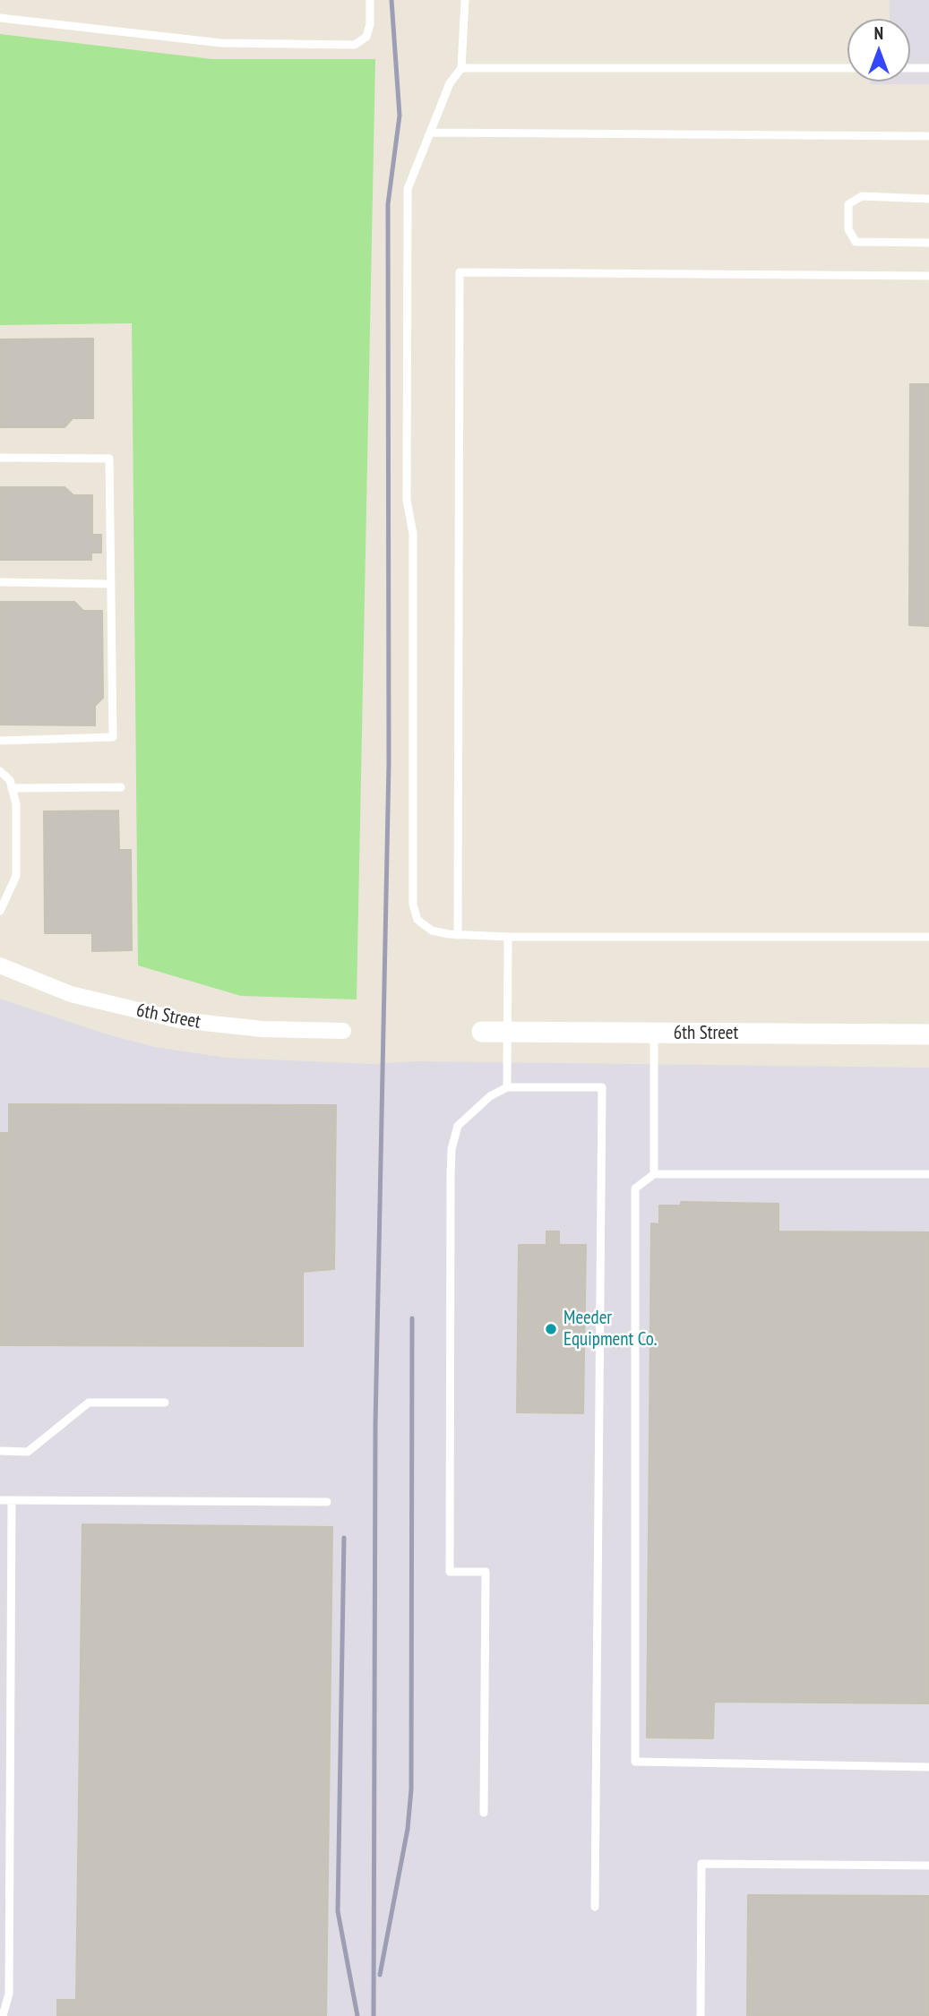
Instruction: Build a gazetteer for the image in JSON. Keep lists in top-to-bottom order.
{
  "streets": {
    "street": ["6th Street"]
  },
  "places": ["Meeder Equipment Co."],
  "north": "top"
}
